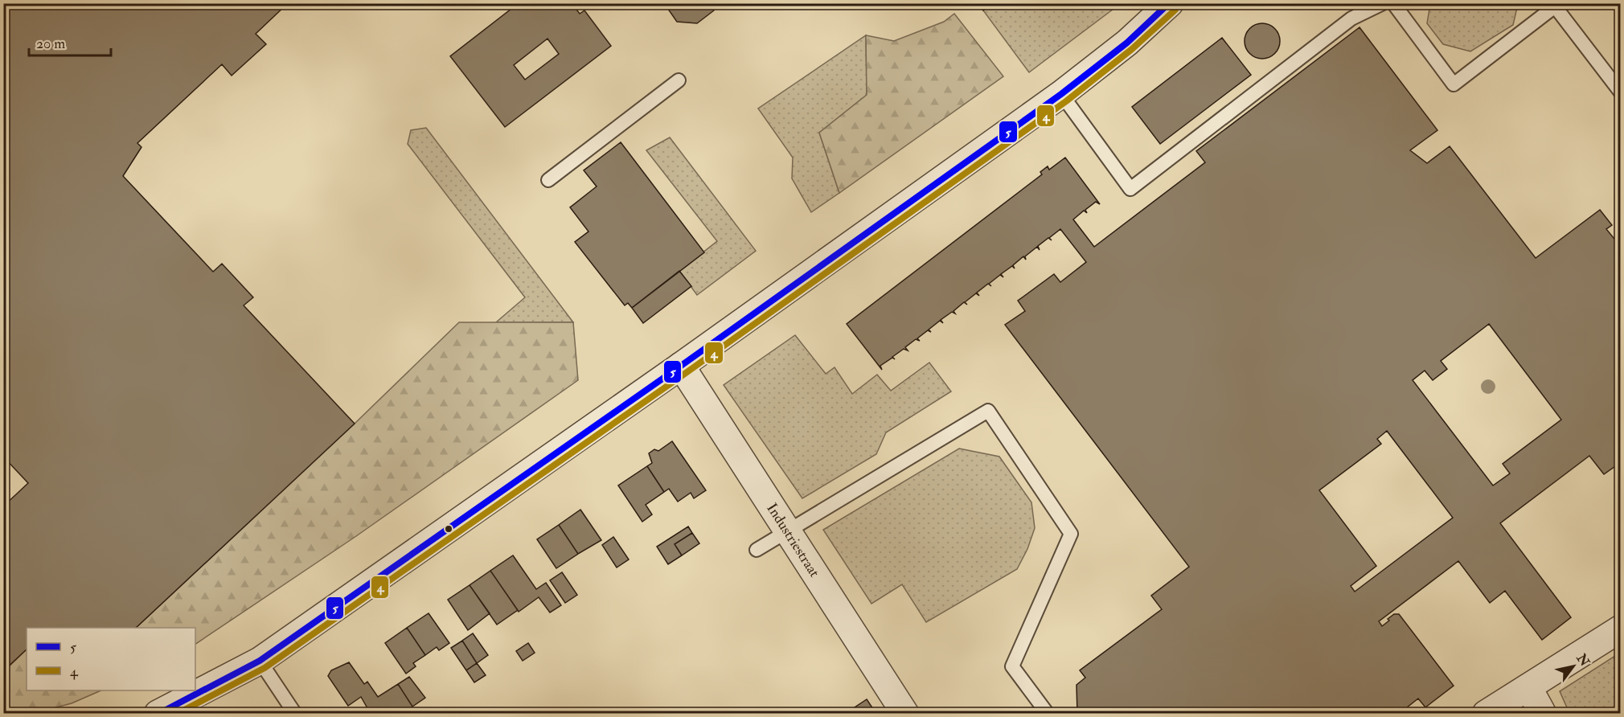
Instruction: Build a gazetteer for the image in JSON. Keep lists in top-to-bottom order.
{
  "streets": {
    "street": ["Industriestraat"]
  },
  "lines": ["transit line 5", "transit line 4"],
  "legend": ["5", "4"],
  "scale_bar": "20 m",
  "north": "top right"
}
